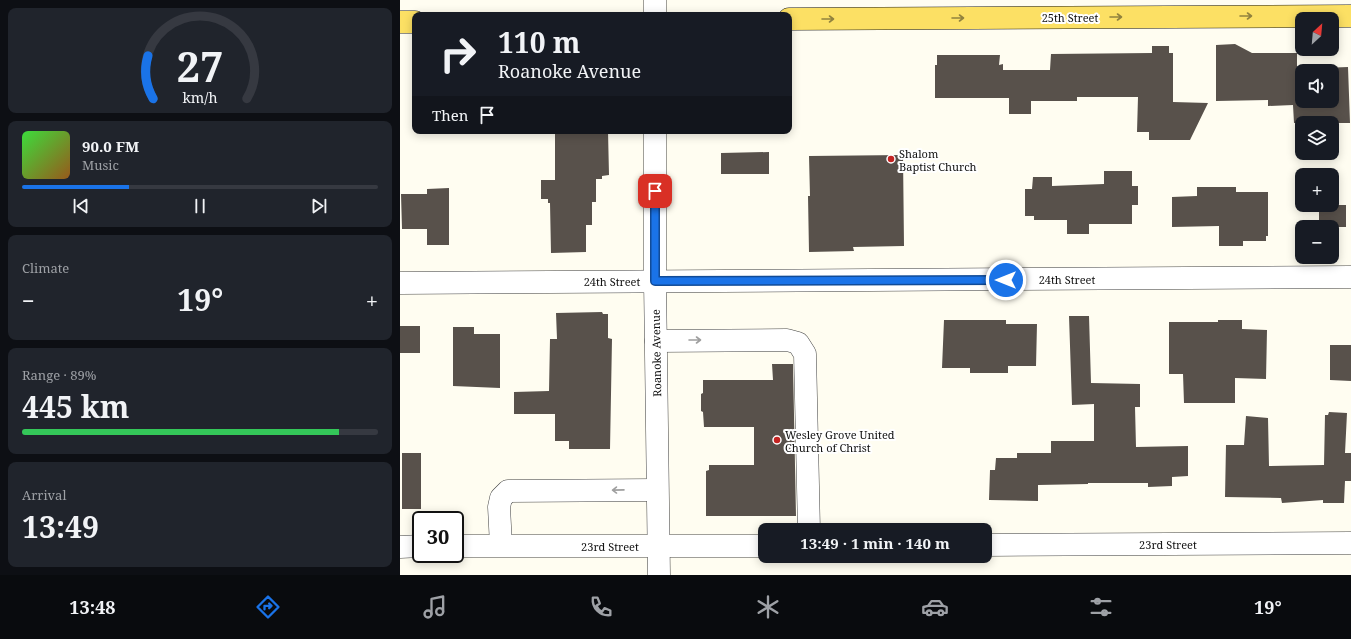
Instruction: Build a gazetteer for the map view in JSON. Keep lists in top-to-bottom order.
{
  "streets": {
    "main road": ["25th Street"],
    "street": ["24th Street", "Roanoke Avenue", "23rd Street"]
  },
  "crossings": [
    ["24th Street", "Roanoke Avenue"],
    ["Roanoke Avenue", "23rd Street"]
  ],
  "one_way": ["25th Street"],
  "places": ["Shalom Baptist Church", "Wesley Grove United Church of Christ"],
  "north": "top right",
  "page": {
    "map_buttons": ["+", "−"],
    "turn": ["110 m", "Roanoke Avenue"],
    "then": "Then",
    "song": ["90.0 FM", "Music"],
    "tile": [
      "Climate",
      ["Range · 89%", "445 km"],
      ["Arrival", "13:49"]
    ],
    "heat": ["−", "19°", "+"],
    "limit": "30",
    "trip": "13:49 · 1 min · 140 m",
    "tabs": ["13:48", "19°"],
    "gauge": ["27", "km/h"]
  }
}
